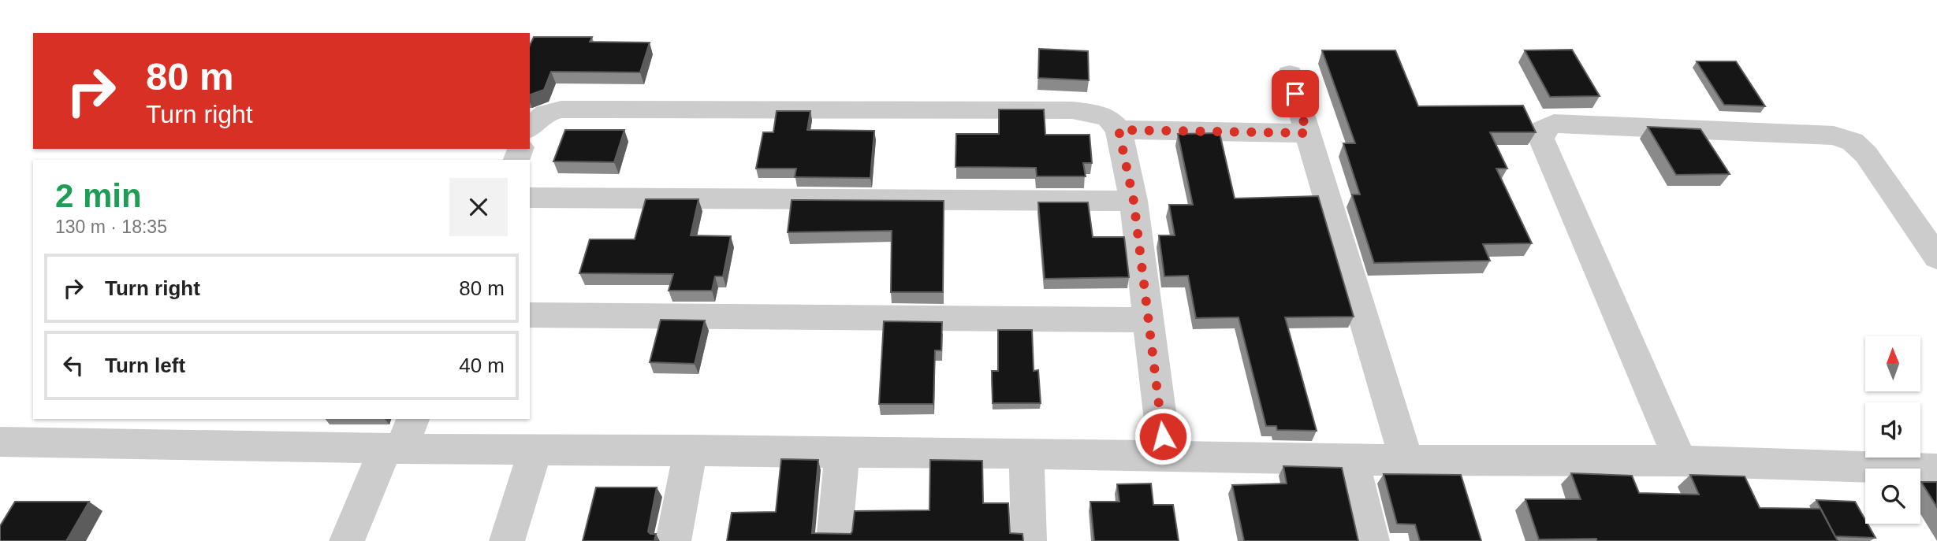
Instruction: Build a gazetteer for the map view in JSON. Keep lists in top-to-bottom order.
{
  "north": "top",
  "page": {
    "turn": ["80 m", "Turn right"],
    "heading": ["2 min", "130 m · 18:35"],
    "list": [
      {
        "name": "Turn right",
        "value": "80 m"
      },
      {
        "name": "Turn left",
        "value": "40 m"
      }
    ]
  }
}
